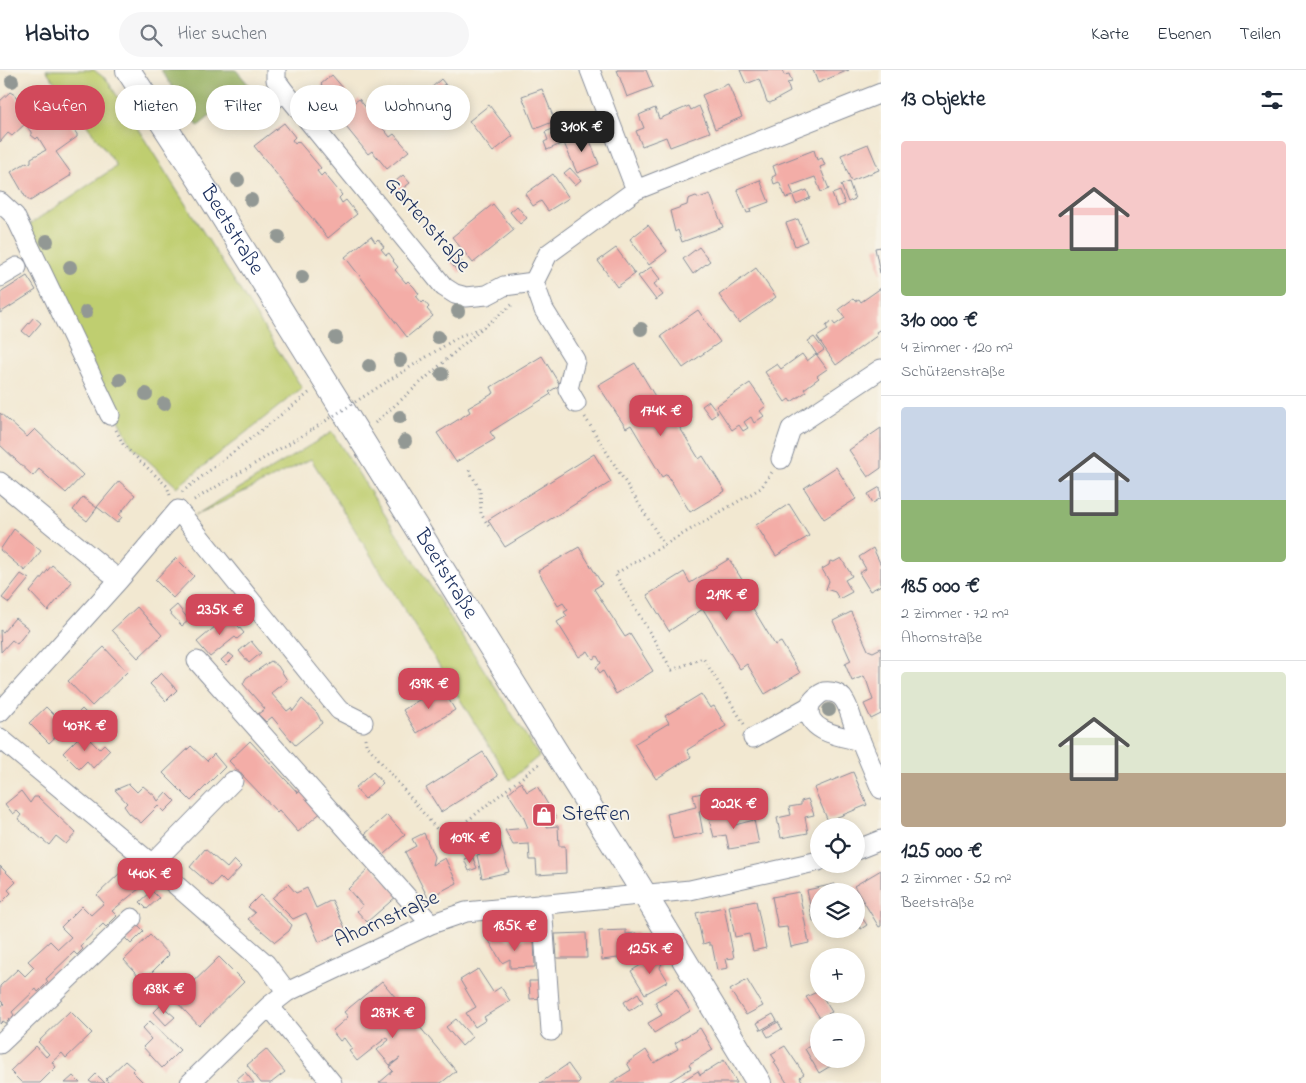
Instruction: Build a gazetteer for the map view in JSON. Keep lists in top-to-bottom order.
{
  "streets": {
    "main road": ["Beetstraße"],
    "street": ["Gartenstraße", "Ahornstraße"]
  },
  "crossings": [
    ["Beetstraße", "Ahornstraße"]
  ],
  "places": {
    "shop": ["Steffen"]
  },
  "page": {
    "header": "Habito",
    "search": "Hier suchen",
    "nav": ["Karte", "Ebenen", "Teilen"],
    "heading": "13 Objekte",
    "chip": [
      "Kaufen",
      "Mieten",
      "Filter",
      "Neu",
      "Wohnung"
    ],
    "price": [
      "310K €",
      "174K €",
      "219K €",
      "235K €",
      "139K €",
      "407K €",
      "202K €",
      "109K €",
      "440K €",
      "185K €",
      "125K €",
      "138K €",
      "287K €"
    ],
    "list": [
      {
        "name": "310 000 €",
        "note": "4 Zimmer · 120 m² · Schützenstraße"
      },
      {
        "name": "185 000 €",
        "note": "2 Zimmer · 72 m² · Ahornstraße"
      },
      {
        "name": "125 000 €",
        "note": "2 Zimmer · 52 m² · Beetstraße"
      }
    ],
    "map_buttons": ["+", "−"]
  }
}
